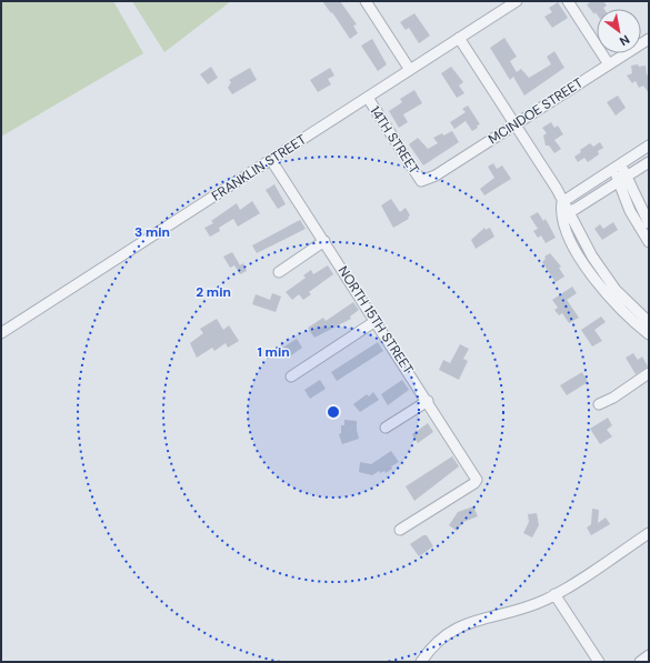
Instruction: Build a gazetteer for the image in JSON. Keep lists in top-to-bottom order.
{
  "streets": {
    "street": [
      "MCINDOE STREET",
      "14TH STREET",
      "FRANKLIN STREET",
      "NORTH 15TH STREET"
    ]
  },
  "crossings": [
    ["MCINDOE STREET", "14TH STREET"],
    ["14TH STREET", "FRANKLIN STREET"],
    ["FRANKLIN STREET", "NORTH 15TH STREET"]
  ],
  "north": "bottom right",
  "rings": ["3 min", "2 min", "1 min"]
}
